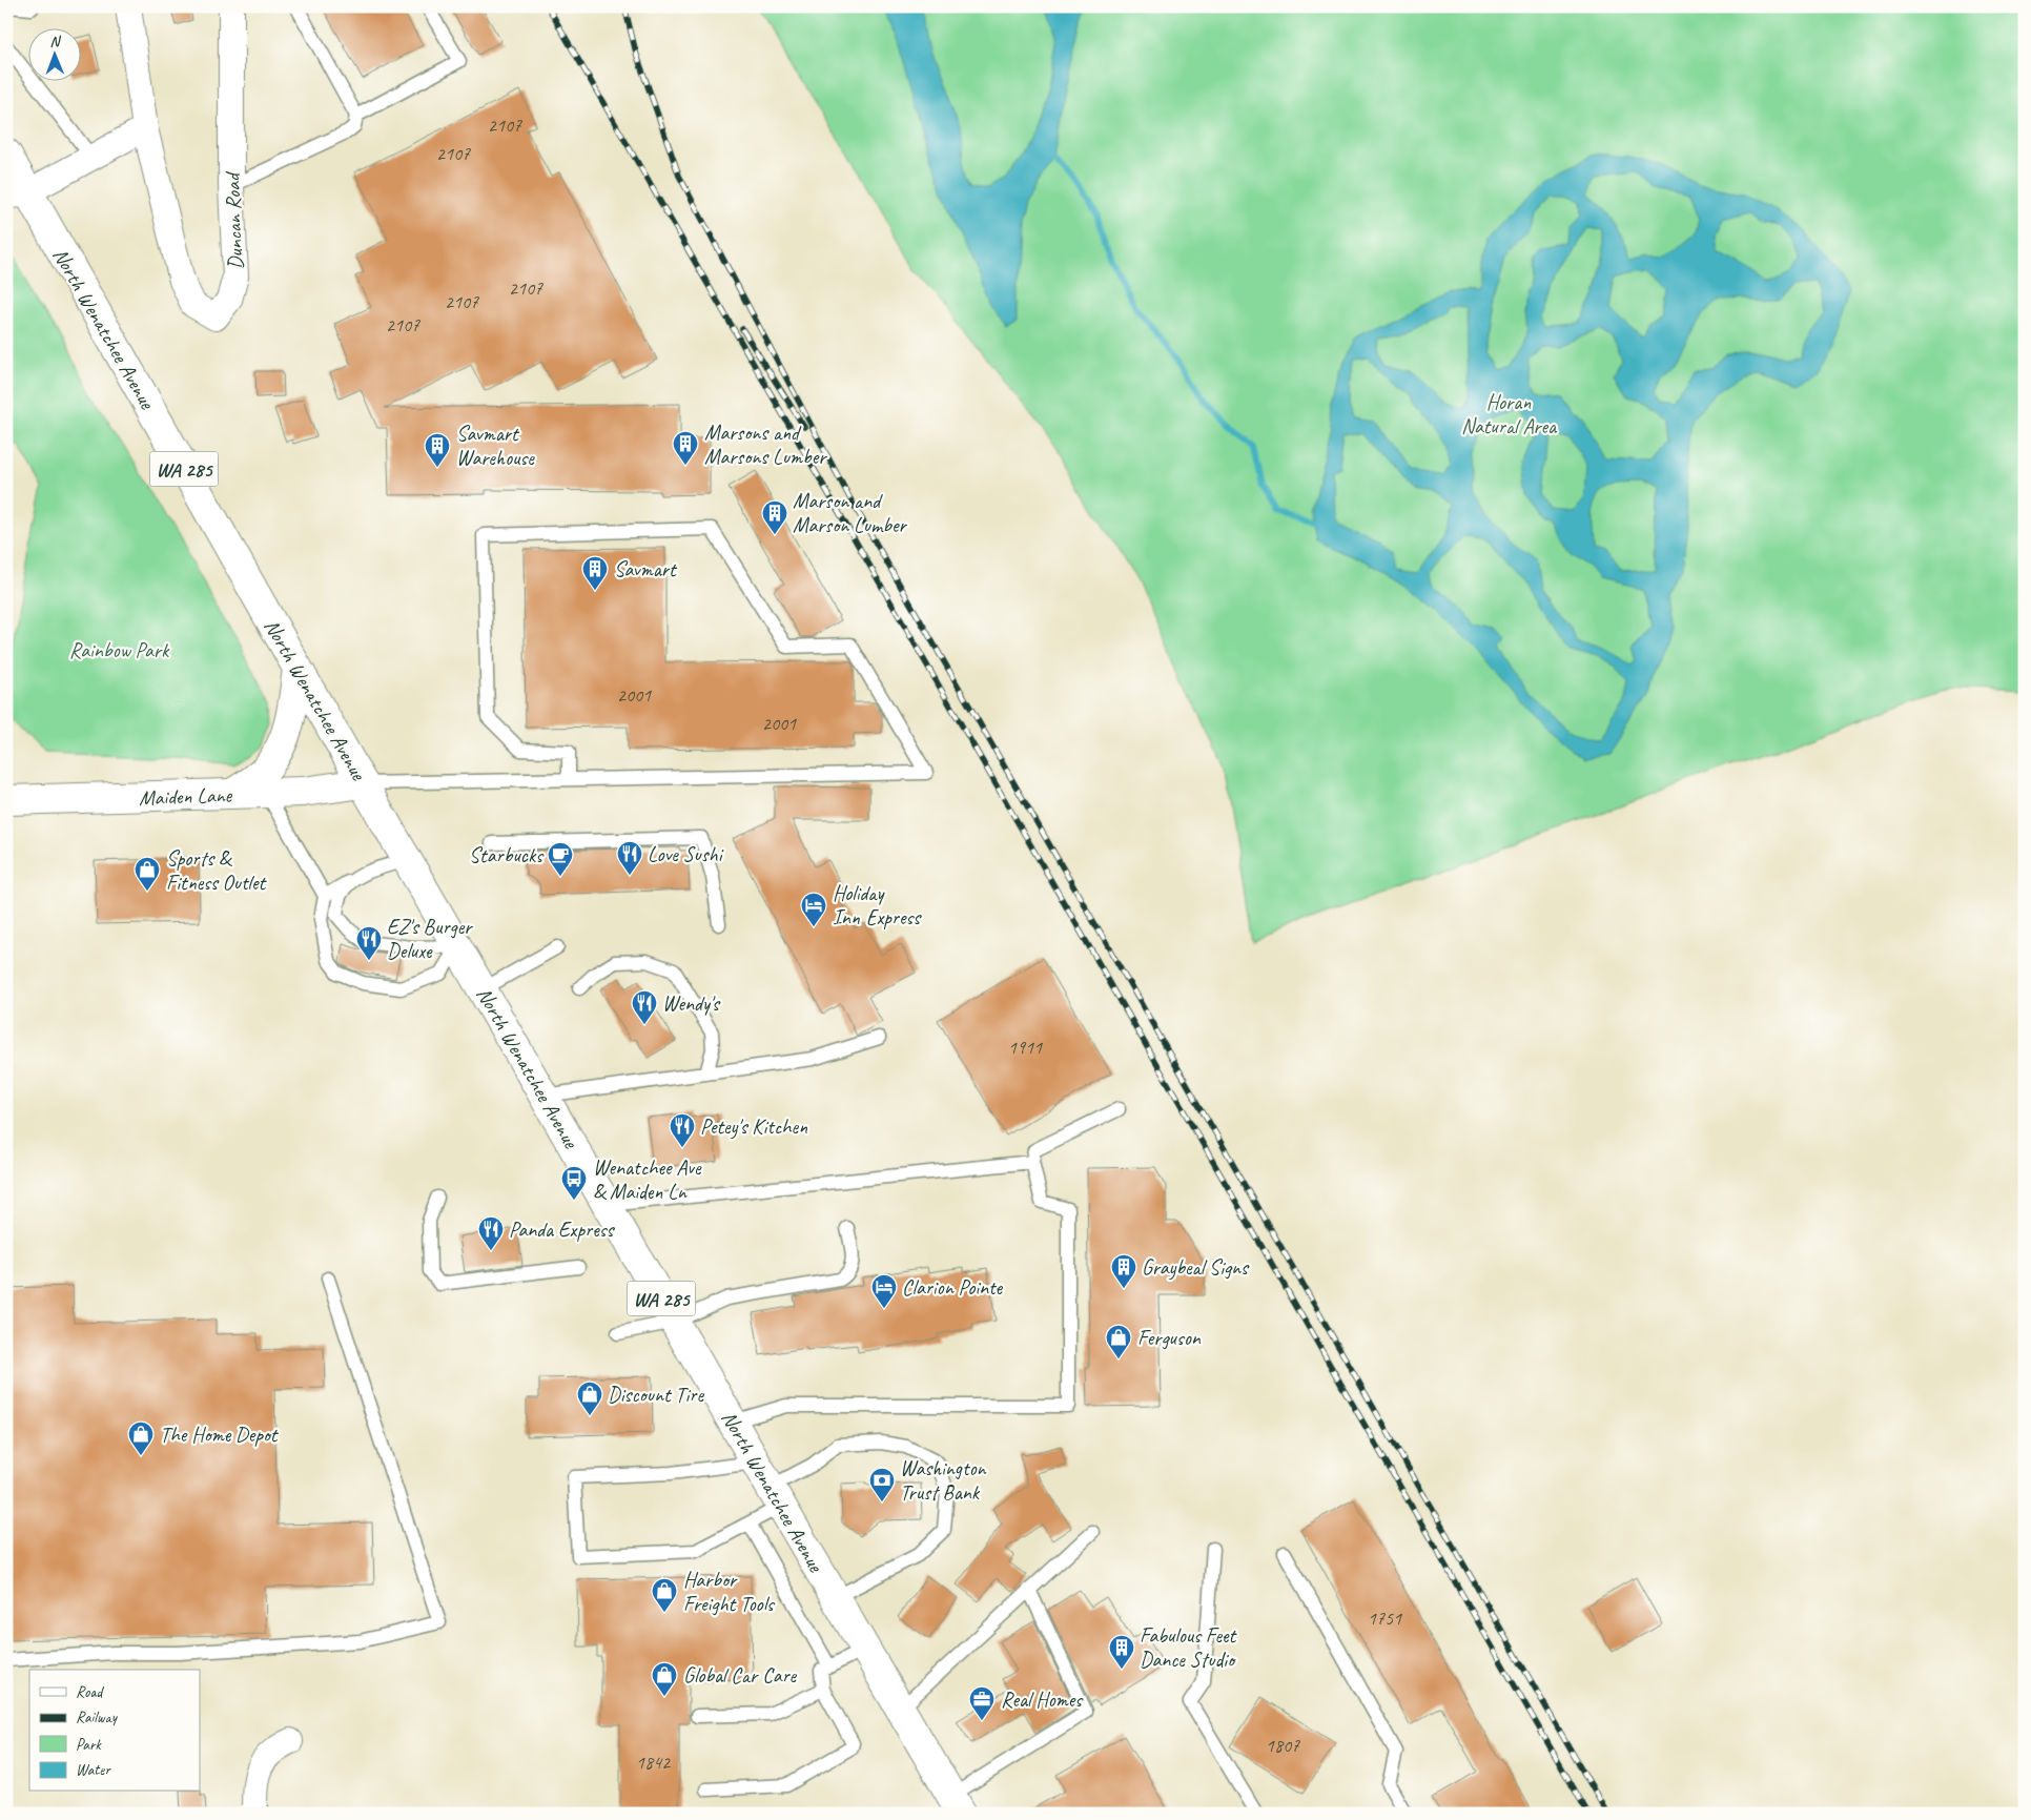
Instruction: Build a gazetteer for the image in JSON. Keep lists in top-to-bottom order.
{
  "streets": {
    "main road": ["North Wenatchee Avenue", "WA 285", "Maiden Lane"],
    "street": ["Duncan Road"]
  },
  "crossings": [
    ["North Wenatchee Avenue", "Maiden Lane"]
  ],
  "parks": ["Horan Natural Area", "Rainbow Park"],
  "places": {
    "building": [
      "Marsons and Marsons Lumber",
      "Savmart Warehouse",
      "Marson and Marson Lumber",
      "Savmart",
      "Graybeal Signs",
      "Fabulous Feet Dance Studio"
    ],
    "restaurant": [
      "Love Sushi",
      "EZ's Burger Deluxe",
      "Wendy's",
      "Petey's Kitchen",
      "Panda Express"
    ],
    "cafe": ["Starbucks"],
    "shop": [
      "Sports & Fitness Outlet",
      "Ferguson",
      "Discount Tire",
      "The Home Depot",
      "Harbor Freight Tools",
      "Global Car Care"
    ],
    "hotel": ["Holiday Inn Express", "Clarion Pointe"],
    "bus stop": ["Wenatchee Ave & Maiden Ln"],
    "bank": ["Washington Trust Bank"],
    "office": ["Real Homes"]
  },
  "house_numbers": [
    "2107",
    "2107",
    "2107",
    "2107",
    "2107",
    "2001",
    "2001",
    "1911",
    "1751",
    "1807",
    "1842"
  ],
  "legend": [
    "Road",
    "Railway",
    "Park",
    "Water"
  ],
  "north": "top"
}
